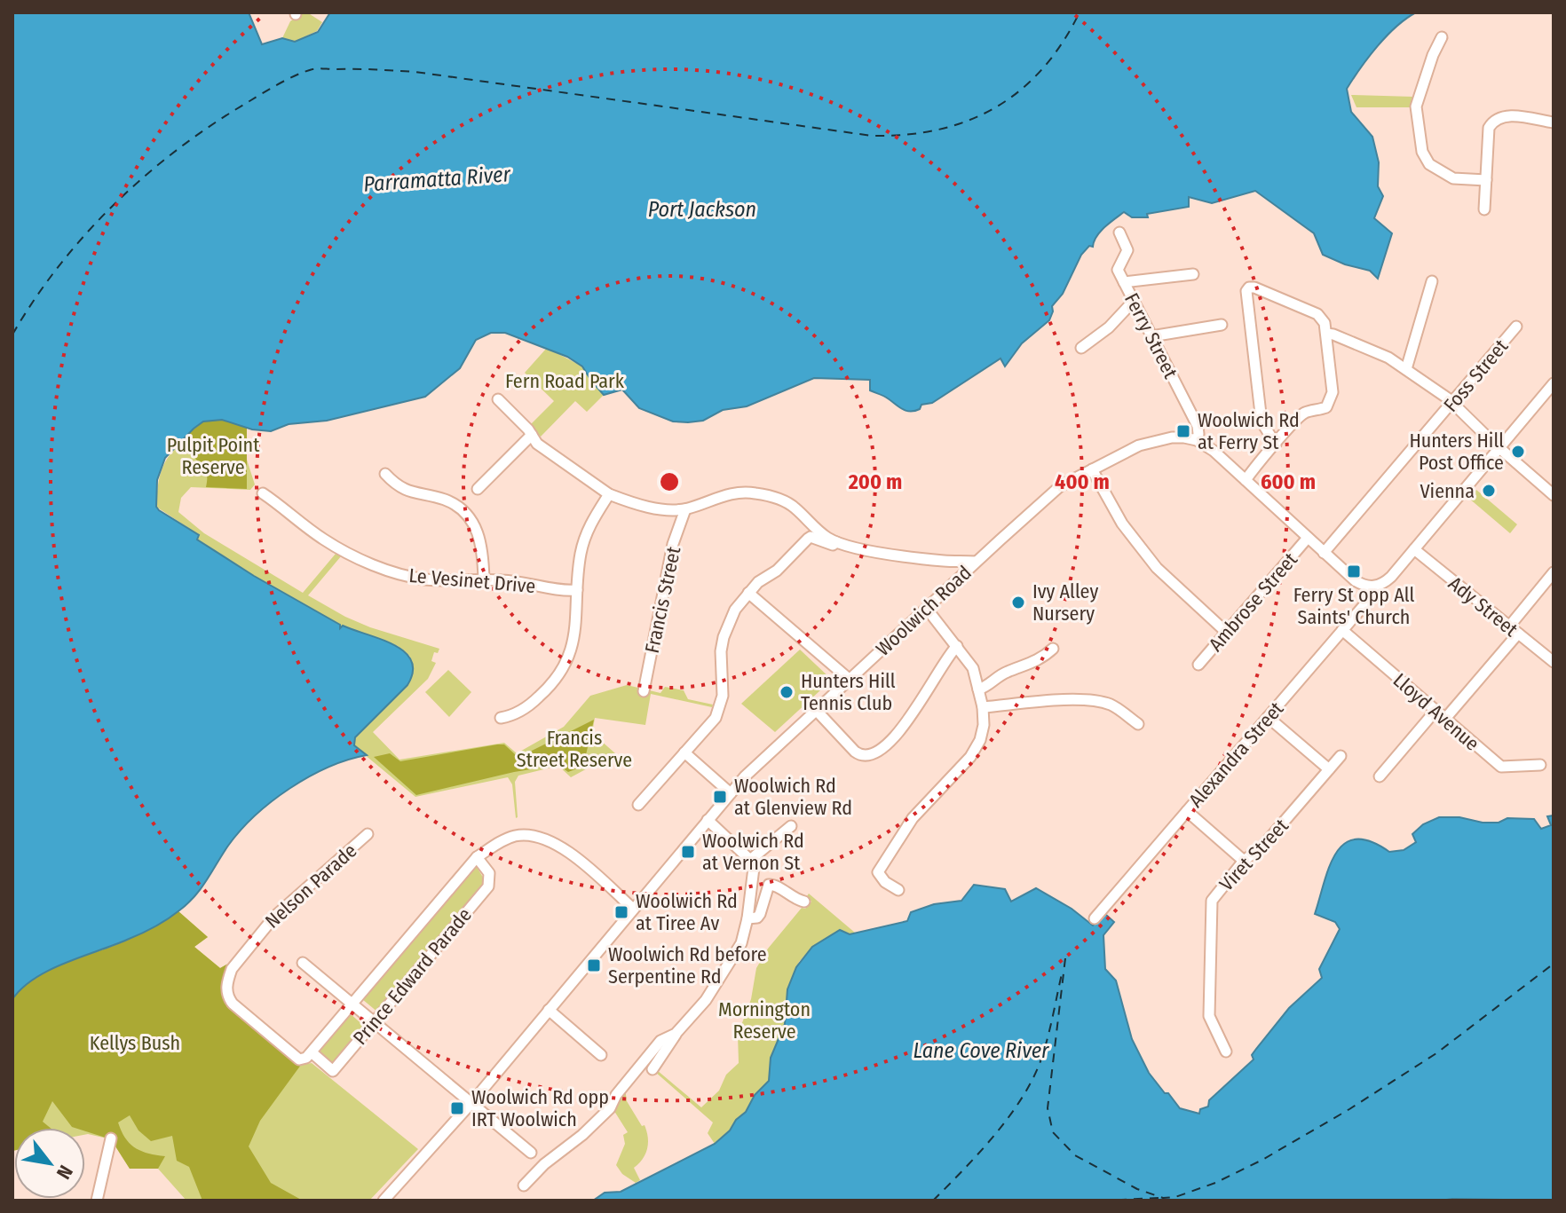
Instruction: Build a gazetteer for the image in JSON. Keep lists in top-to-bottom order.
{
  "streets": {
    "street": [
      "Ferry Street",
      "Foss Street",
      "Le Vesinet Drive",
      "Francis Street",
      "Ambrose Street",
      "Ady Street",
      "Woolwich Road",
      "Lloyd Avenue",
      "Alexandra Street",
      "Viret Street",
      "Nelson Parade",
      "Prince Edward Parade"
    ]
  },
  "crossings": [
    ["Ferry Street", "Woolwich Road"],
    ["Ady Street", "Alexandra Street"],
    ["Woolwich Road", "Prince Edward Parade"],
    ["Lloyd Avenue", "Alexandra Street"],
    ["Nelson Parade", "Prince Edward Parade"]
  ],
  "water": ["Parramatta River", "Port Jackson", "Lane Cove River"],
  "parks": [
    "Fern Road Park",
    "Pulpit Point Reserve",
    "Francis Street Reserve",
    "Mornington Reserve",
    "Kellys Bush"
  ],
  "places": {
    "transit": [
      "Woolwich Rd at Ferry St",
      "Ferry St opp All Saints' Church",
      "Woolwich Rd at Glenview Rd",
      "Woolwich Rd at Vernon St",
      "Woolwich Rd at Tiree Av",
      "Woolwich Rd before Serpentine Rd",
      "Woolwich Rd opp IRT Woolwich"
    ],
    "other": [
      "Hunters Hill Post Office",
      "Vienna",
      "Ivy Alley Nursery",
      "Hunters Hill Tennis Club"
    ]
  },
  "north": "bottom right",
  "rings": ["200 m", "400 m", "600 m"]
}
